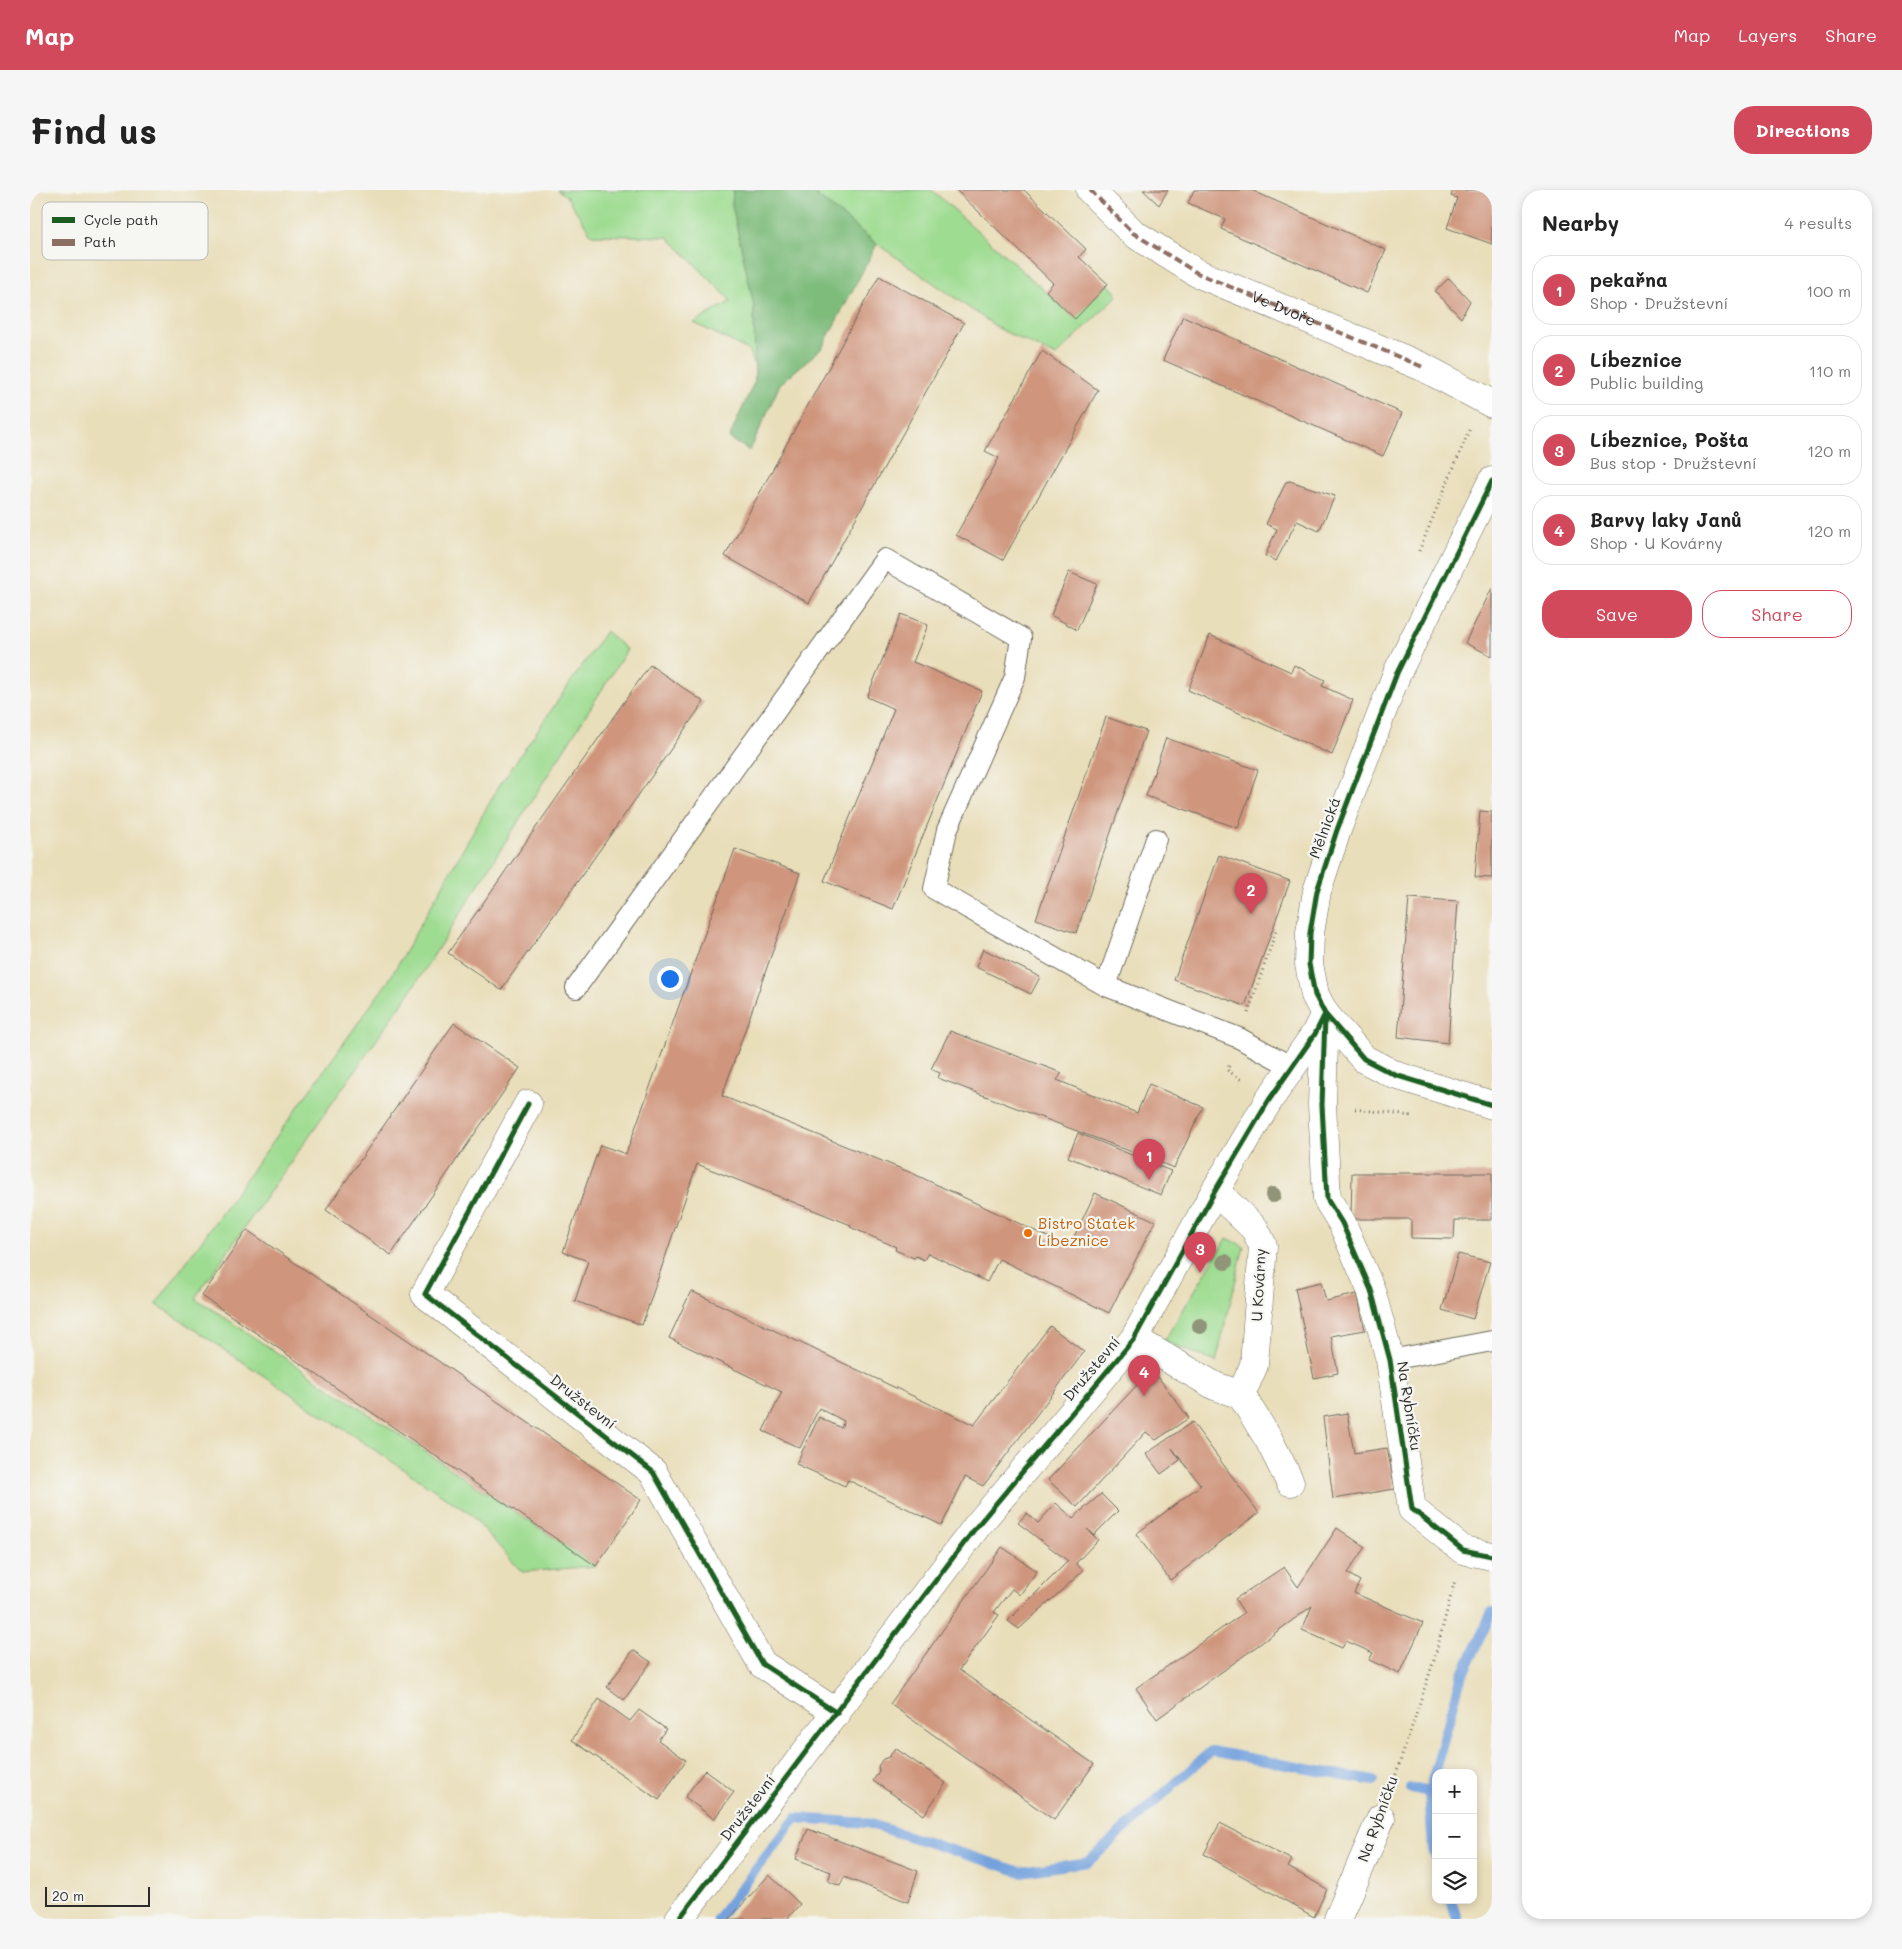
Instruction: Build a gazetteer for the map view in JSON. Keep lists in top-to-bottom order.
{
  "streets": {
    "street": [
      "Ve Dvoře",
      "Mělnická",
      "U Kovárny",
      "Družstevní",
      "Na Rybníčku"
    ]
  },
  "crossings": [
    ["Mělnická", "Družstevní"],
    ["Mělnická", "Na Rybníčku"],
    ["U Kovárny", "Družstevní"],
    ["Družstevní", "Na Rybníčku"]
  ],
  "places": ["Bistro Statek Líbeznice"],
  "legend": ["Cycle path", "Path"],
  "scale_bar": "20 m",
  "page": {
    "header": "Map",
    "nav": ["Map", "Layers", "Share"],
    "buttons": [
      "Directions",
      ["Save", "Share"]
    ],
    "title": "Find us",
    "heading": ["Nearby", "4 results"],
    "list": [
      {
        "mark": "1",
        "name": "pekařna",
        "note": "Shop · Družstevní",
        "value": "100 m"
      },
      {
        "mark": "2",
        "name": "Líbeznice",
        "note": "Public building",
        "value": "110 m"
      },
      {
        "mark": "3",
        "name": "Líbeznice, Pošta",
        "note": "Bus stop · Družstevní",
        "value": "120 m"
      },
      {
        "mark": "4",
        "name": "Barvy laky Janů",
        "note": "Shop · U Kovárny",
        "value": "120 m"
      }
    ],
    "pins": [
      "2",
      "1",
      "3",
      "4"
    ],
    "map_buttons": ["+", "−"],
    "scale": "20 m"
  }
}
